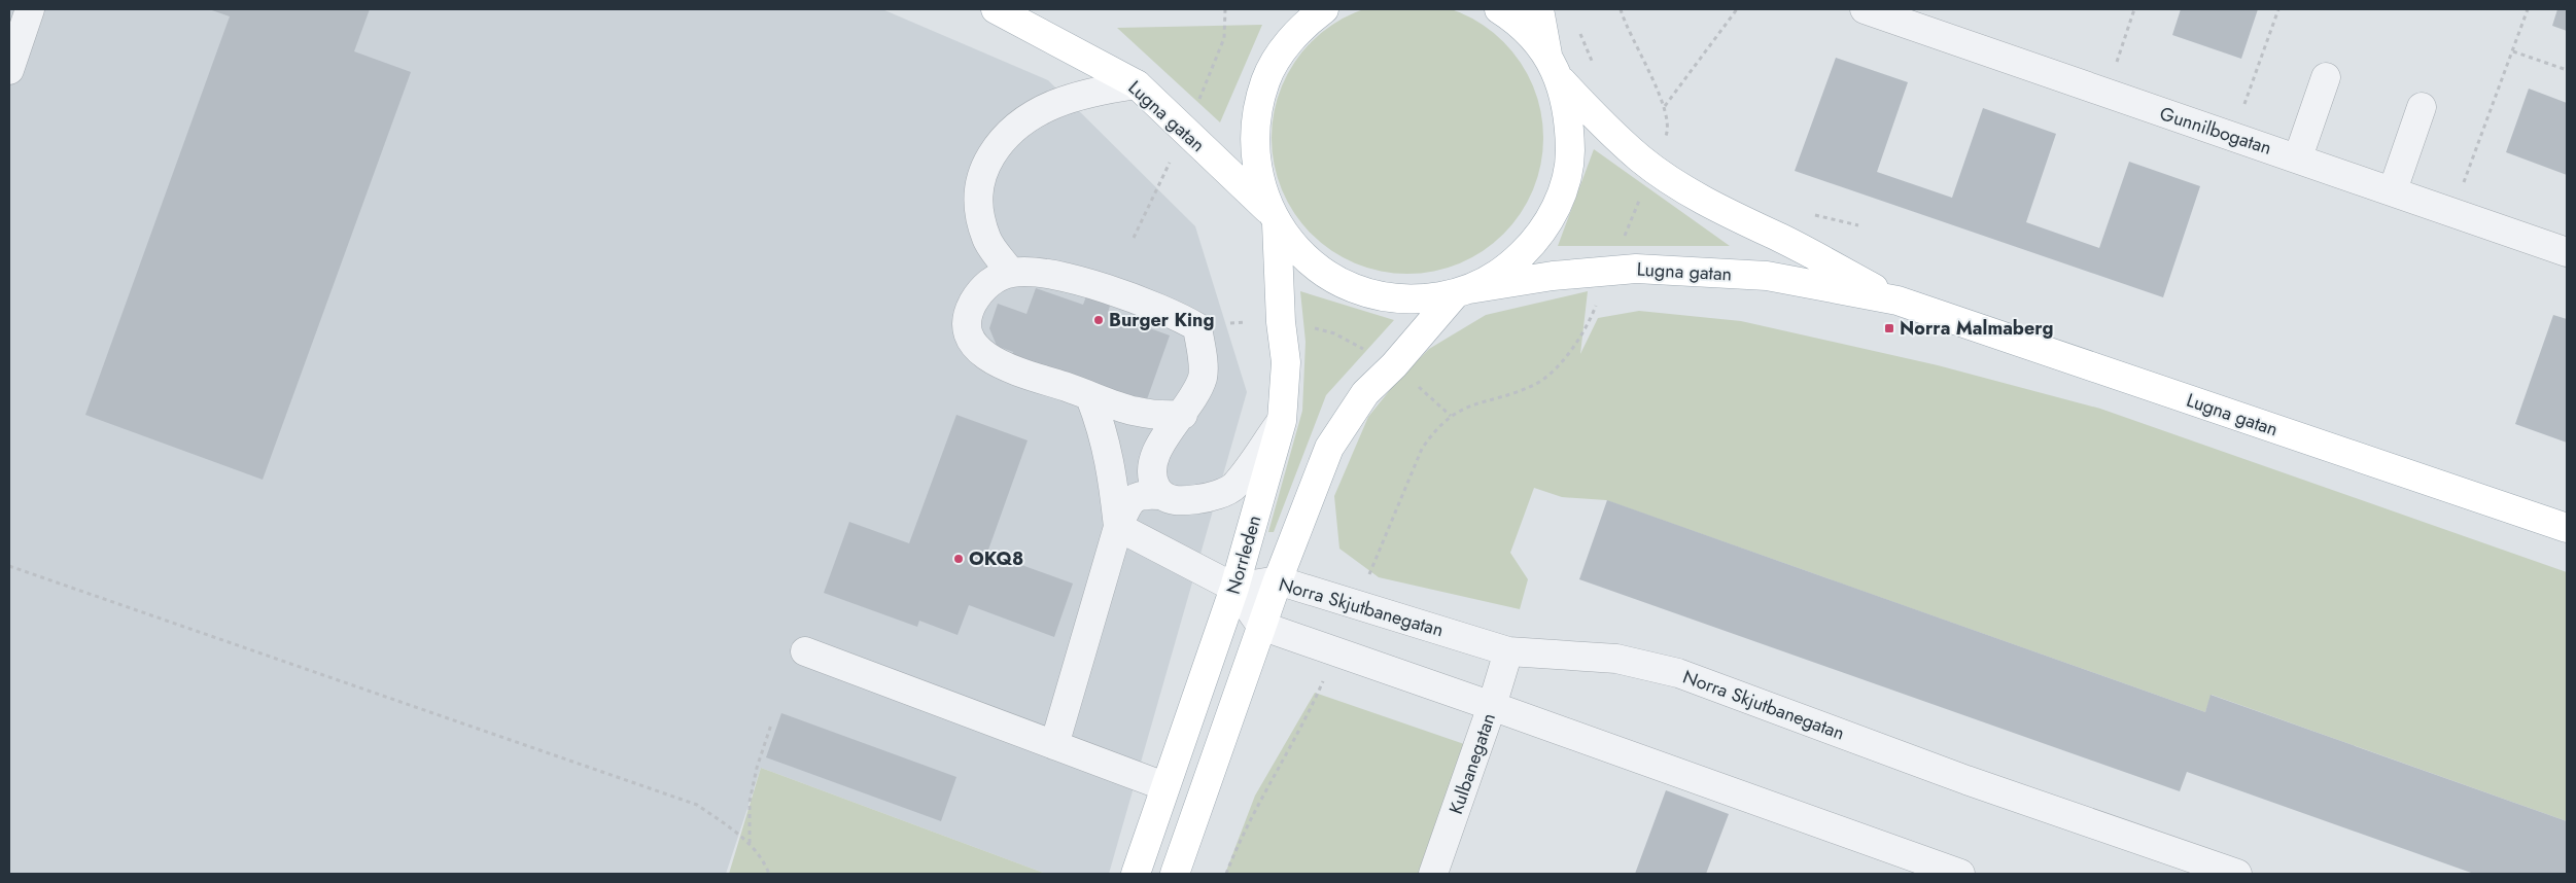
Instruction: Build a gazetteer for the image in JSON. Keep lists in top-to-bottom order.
{
  "streets": {
    "main road": ["Lugna gatan", "Norrleden"],
    "street": ["Gunnilbogatan", "Norra Skjutbanegatan", "Kulbanegatan"]
  },
  "crossings": [
    ["Lugna gatan", "Norrleden"],
    ["Norrleden", "Norra Skjutbanegatan"],
    ["Norra Skjutbanegatan", "Kulbanegatan"]
  ],
  "places": {
    "other": ["Burger King", "OKQ8"],
    "transit": ["Norra Malmaberg"]
  }
}
